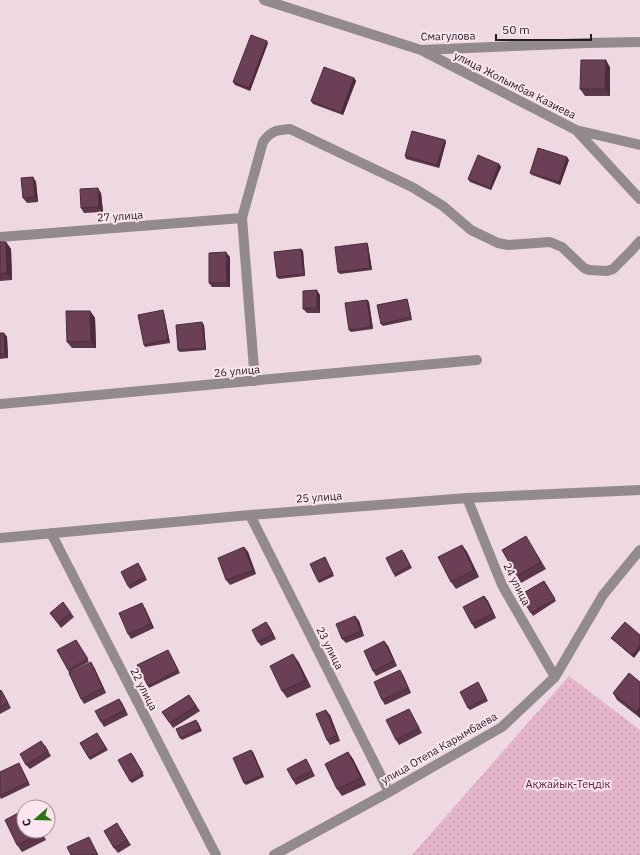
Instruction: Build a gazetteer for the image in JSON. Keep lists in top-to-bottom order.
{
  "streets": {
    "street": [
      "Смагулова",
      "улица Жолымбая Казиева",
      "27 улица",
      "26 улица",
      "25 улица",
      "24 улица",
      "23 улица",
      "22 улица",
      "улица Отепа Карымбаева"
    ]
  },
  "crossings": [
    ["Смагулова", "улица Жолымбая Казиева"],
    ["25 улица", "24 улица"],
    ["25 улица", "23 улица"],
    ["25 улица", "22 улица"],
    ["24 улица", "улица Отепа Карымбаева"],
    ["23 улица", "улица Отепа Карымбаева"]
  ],
  "parks": ["Ақжайық-Теңдік"],
  "scale_bar": "50 m",
  "north": "left"
}
